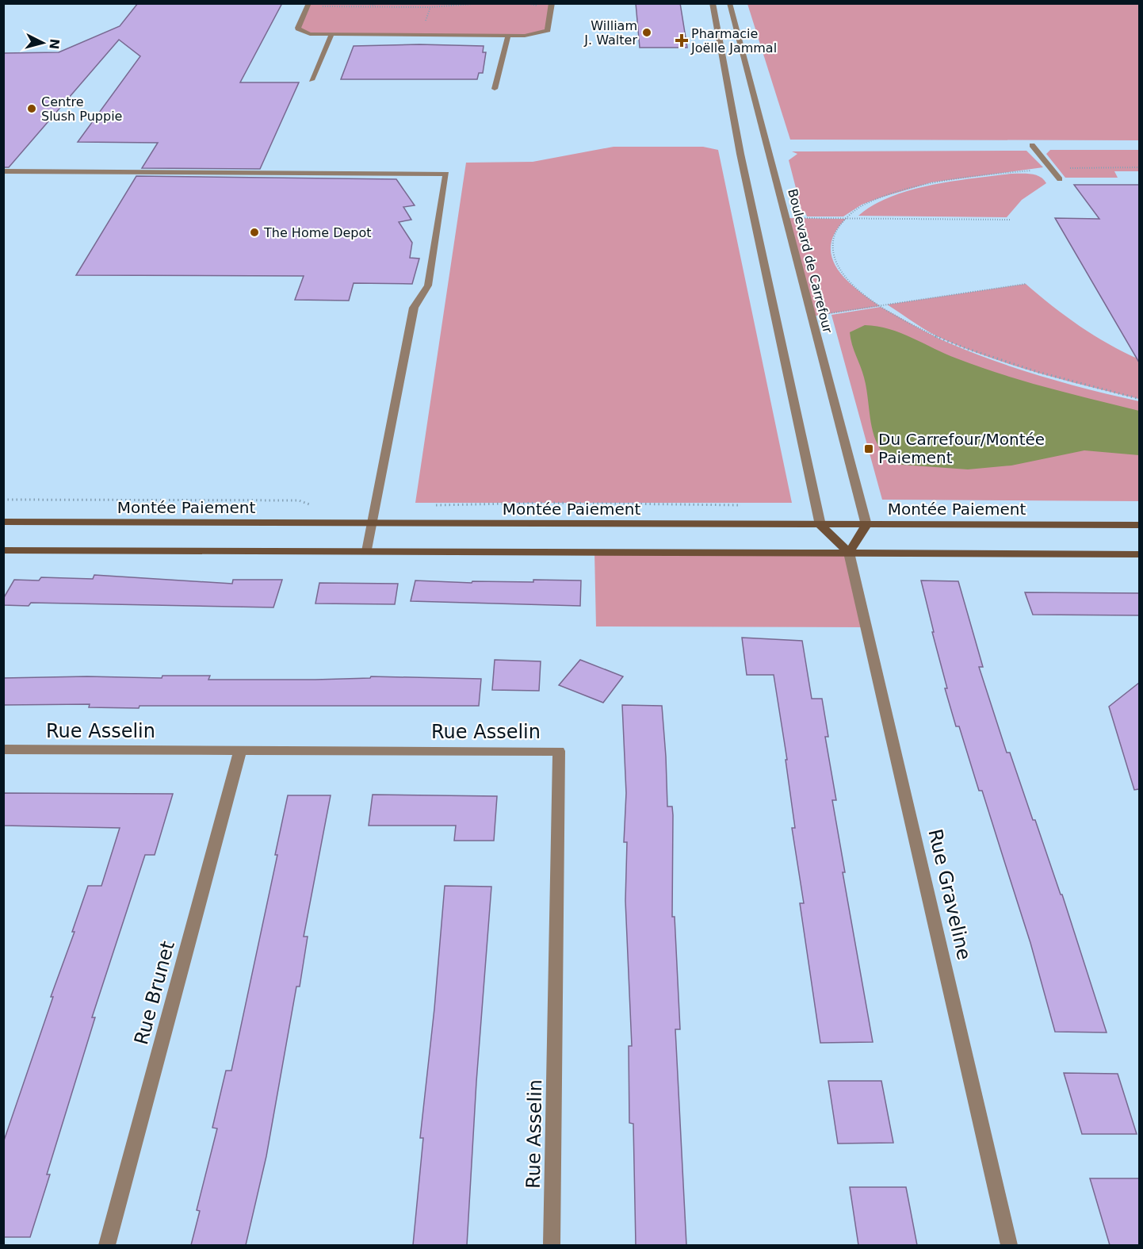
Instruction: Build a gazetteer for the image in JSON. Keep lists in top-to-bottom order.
{
  "streets": {
    "main road": ["Montée Paiement"],
    "street": [
      "Boulevard de Carrefour",
      "Rue Asselin",
      "Rue Graveline",
      "Rue Brunet"
    ]
  },
  "crossings": [
    ["Boulevard de Carrefour", "Montée Paiement"],
    ["Rue Asselin", "Rue Brunet"]
  ],
  "places": {
    "other": ["William J. Walter", "Centre Slush Puppie", "The Home Depot"],
    "health": ["Pharmacie Joëlle Jammal"],
    "transit": ["Du Carrefour/Montée Paiement"]
  },
  "north": "right"
}
